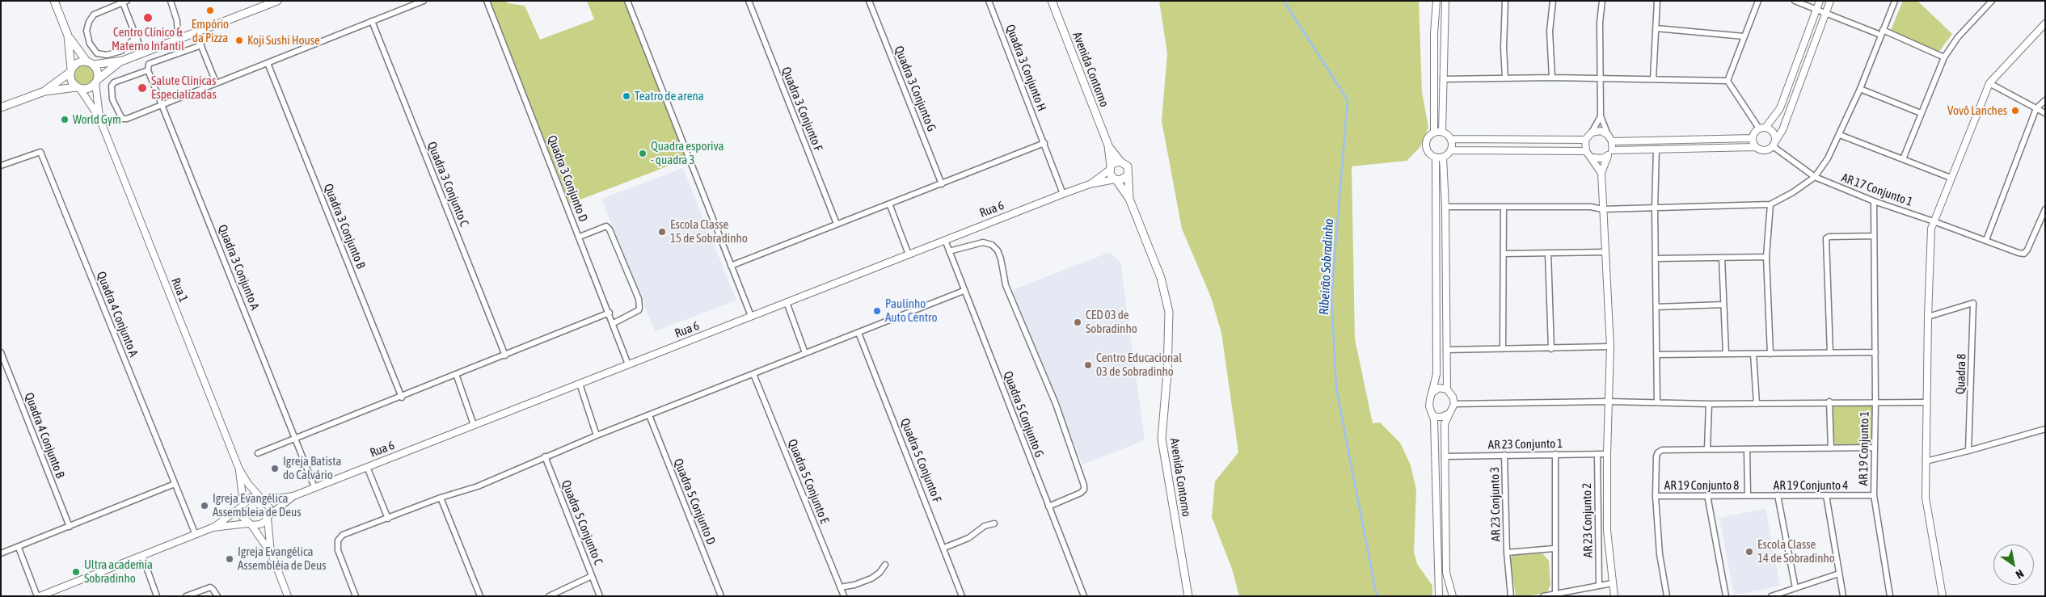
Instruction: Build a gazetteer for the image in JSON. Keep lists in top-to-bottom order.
{
  "streets": {
    "main road": ["Avenida Contorno"],
    "street": [
      "Quadra 3 Conjunto H",
      "Quadra 3 Conjunto G",
      "Quadra 3 Conjunto F",
      "Quadra 3 Conjunto D",
      "Quadra 3 Conjunto C",
      "AR 17 Conjunto 1",
      "Rua 6",
      "Quadra 3 Conjunto B",
      "Quadra 3 Conjunto A",
      "Rua 1",
      "Quadra 4 Conjunto A",
      "Quadra 8",
      "Quadra 5 Conjunto G",
      "Quadra 4 Conjunto B",
      "AR 23 Conjunto 1",
      "AR 19 Conjunto 1",
      "Quadra 5 Conjunto F",
      "Quadra 5 Conjunto E",
      "AR 19 Conjunto 8",
      "AR 19 Conjunto 4",
      "Quadra 5 Conjunto D",
      "AR 23 Conjunto 3",
      "AR 23 Conjunto 2",
      "Quadra 5 Conjunto C"
    ]
  },
  "crossings": [
    ["Quadra 3 Conjunto H", "Rua 6"],
    ["Avenida Contorno", "Rua 6"],
    ["Quadra 3 Conjunto D", "Rua 6"],
    ["AR 17 Conjunto 1", "AR 19 Conjunto 1"],
    ["Rua 6", "Quadra 3 Conjunto A"],
    ["Rua 6", "Quadra 5 Conjunto G"],
    ["AR 23 Conjunto 1", "AR 23 Conjunto 3"],
    ["AR 23 Conjunto 1", "AR 23 Conjunto 2"],
    ["AR 19 Conjunto 1", "AR 19 Conjunto 4"],
    ["AR 19 Conjunto 8", "AR 19 Conjunto 4"]
  ],
  "water": ["Ribeirão Sobradinho"],
  "places": [
    "Empório da Pizza",
    "Centro Clínico & Materno Infantil",
    "Koji Sushi House",
    "Salute Clínicas Especializadas",
    "Teatro de arena",
    "Vovô Lanches",
    "World Gym",
    "Quadra esporiva - quadra 3",
    "Escola Classe 15 de Sobradinho",
    "Paulinho Auto Centro",
    "CED 03 de Sobradinho",
    "Centro Educacional 03 de Sobradinho",
    "Igreja Batista do Calvário",
    "Igreja Evangélica Assembleia de Deus",
    "Escola Classe 14 de Sobradinho",
    "Igreja Evangélica Assembléia de Deus",
    "Ultra academia Sobradinho"
  ],
  "north": "bottom right"
}
